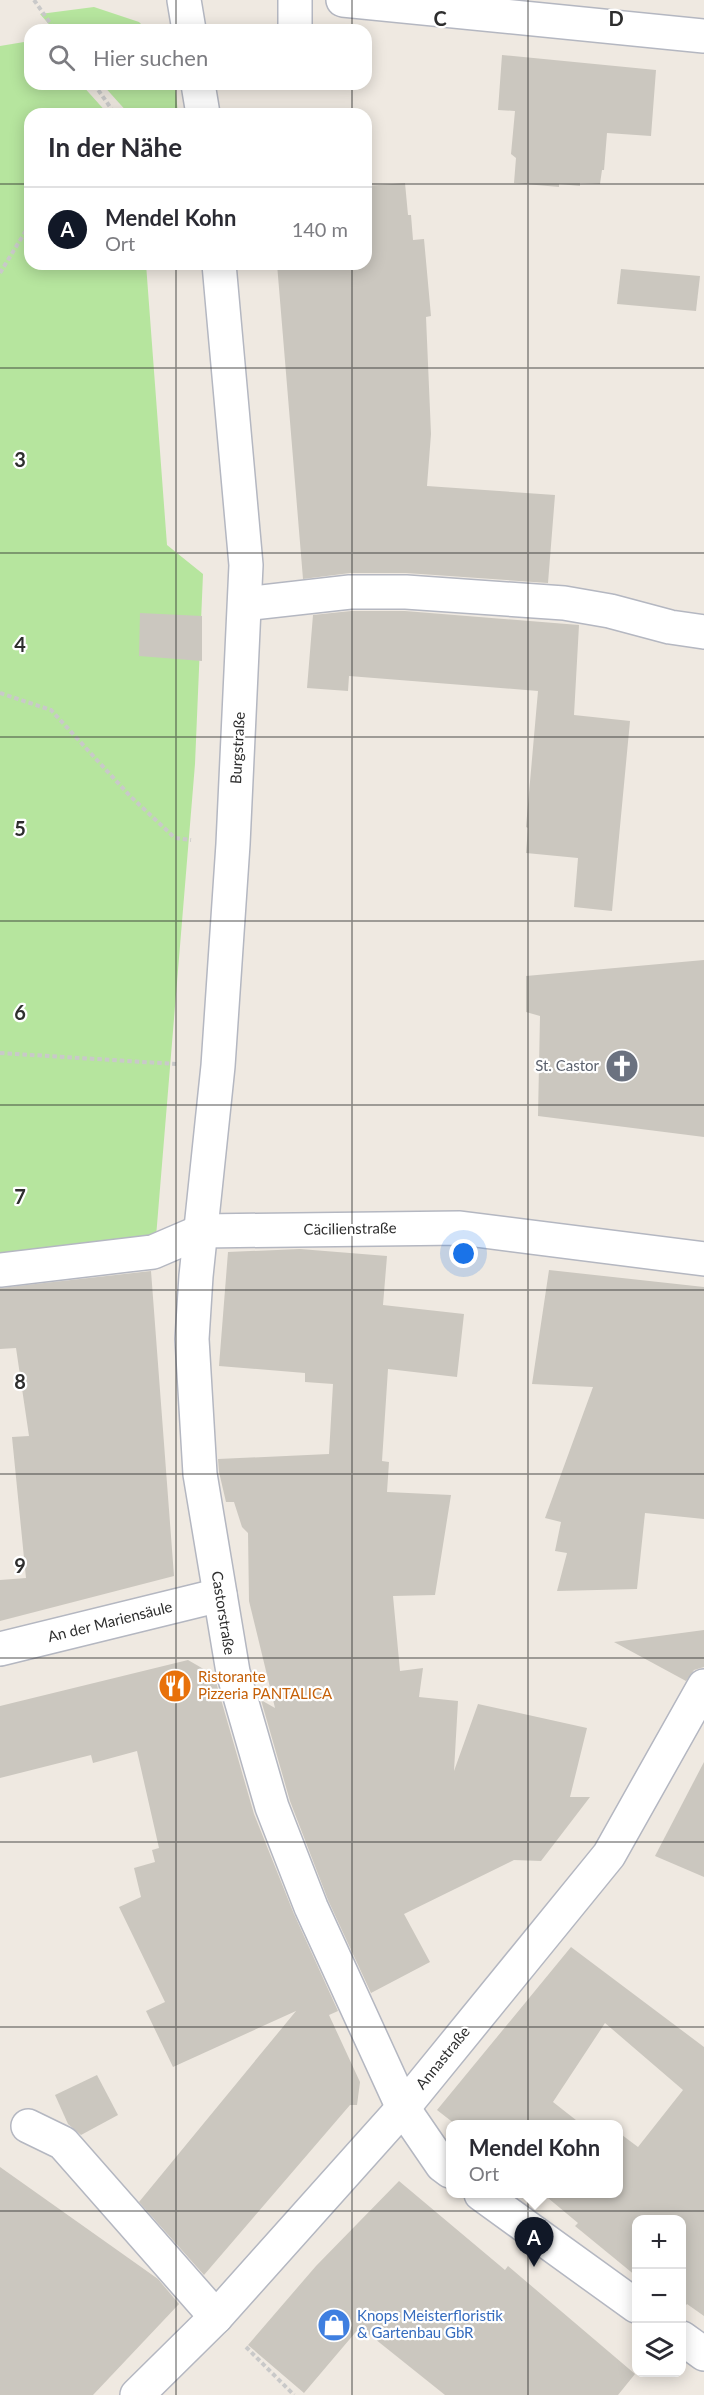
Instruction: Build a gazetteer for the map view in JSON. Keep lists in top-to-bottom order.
{
  "streets": {
    "street": [
      "Burgstraße",
      "Cäcilienstraße",
      "Castorstraße",
      "An der Mariensäule",
      "Annastraße"
    ]
  },
  "crossings": [
    ["Burgstraße", "Cäcilienstraße"],
    ["Burgstraße", "Castorstraße"],
    ["Cäcilienstraße", "Castorstraße"],
    ["Castorstraße", "An der Mariensäule"],
    ["Castorstraße", "Annastraße"]
  ],
  "places": {
    "church": ["St. Castor"],
    "restaurant": ["Ristorante Pizzeria PANTALICA"],
    "shop": ["Knops Meisterfloristik & Gartenbau GbR"]
  },
  "page": {
    "search": "Hier suchen",
    "heading": "In der Nähe",
    "list": [
      {
        "mark": "A",
        "name": "Mendel Kohn",
        "note": "Ort",
        "value": "140 m"
      }
    ],
    "popup": ["Mendel Kohn", "Ort"],
    "map_buttons": ["+", "−"],
    "pins": "A"
  },
  "grid": {
    "columns": ["C", "D"],
    "rows": [
      "3",
      "4",
      "5",
      "6",
      "7",
      "8",
      "9"
    ]
  }
}
